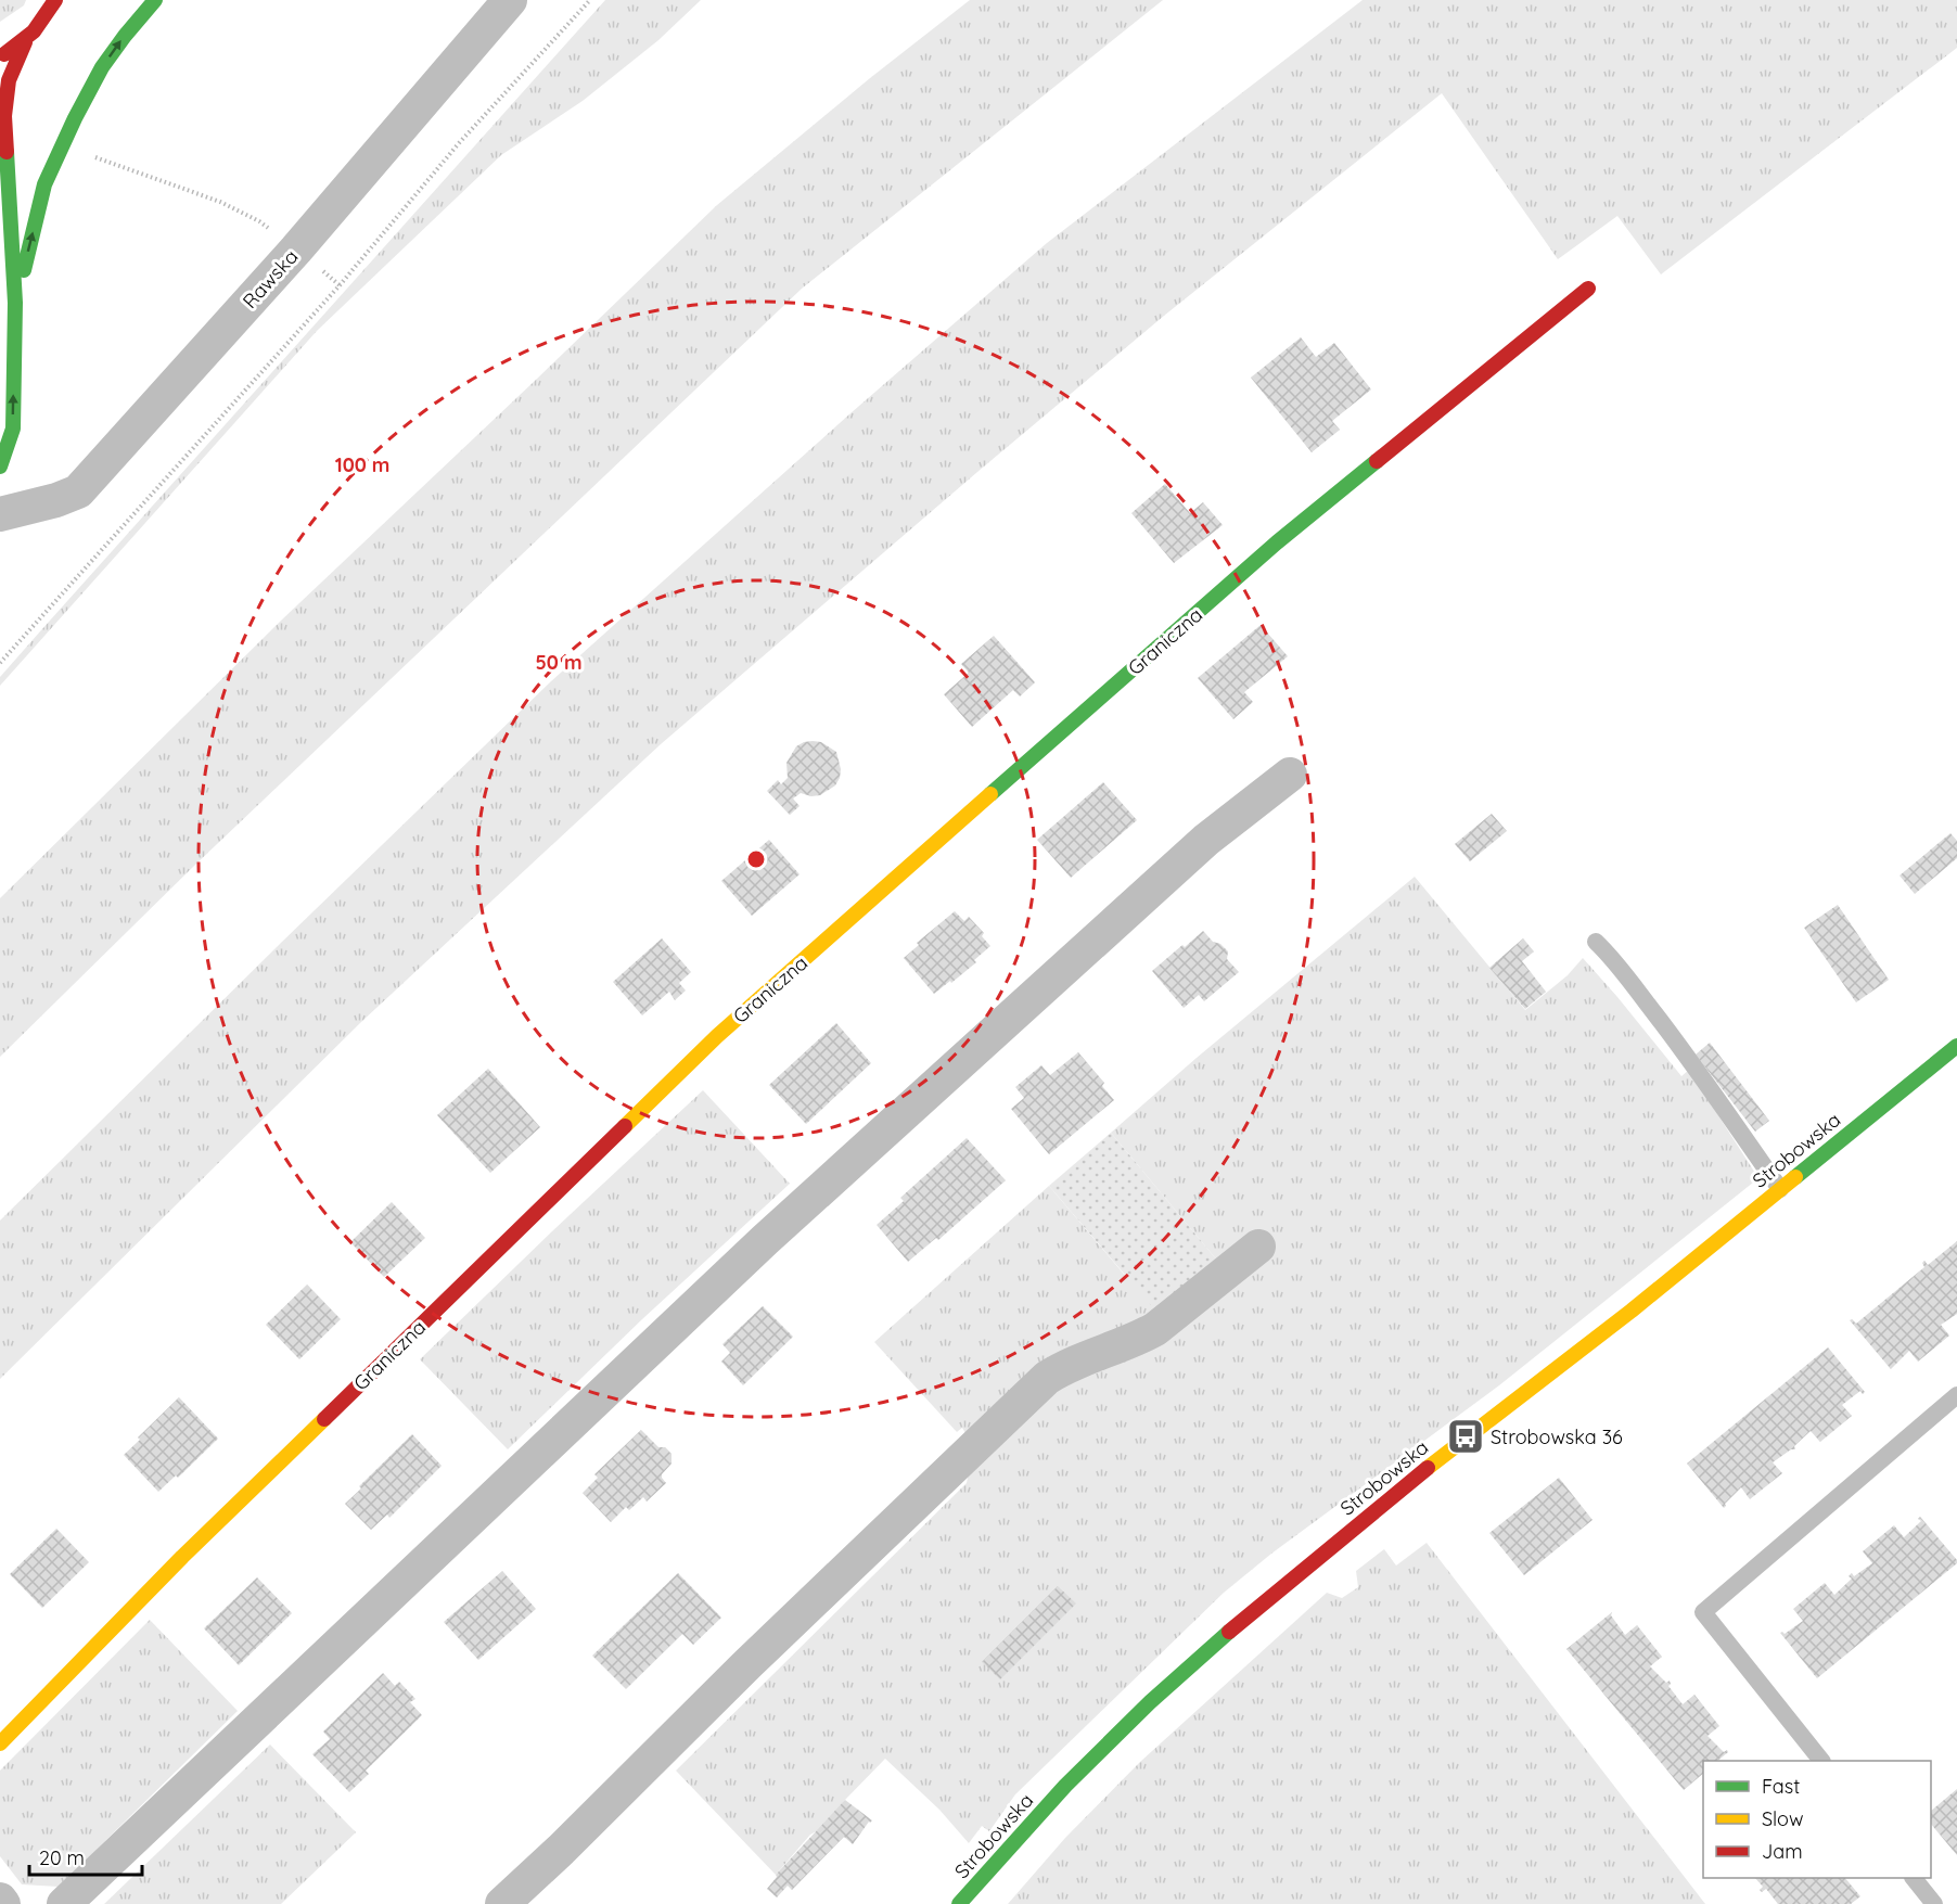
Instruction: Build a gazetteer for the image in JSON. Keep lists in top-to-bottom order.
{
  "streets": {
    "street": ["Rawska", "Graniczna", "Strobowska"]
  },
  "places": {
    "bus stop": ["Strobowska 36"]
  },
  "legend": ["Fast", "Slow", "Jam"],
  "scale_bar": "20 m",
  "rings": ["100 m", "50 m"]
}
